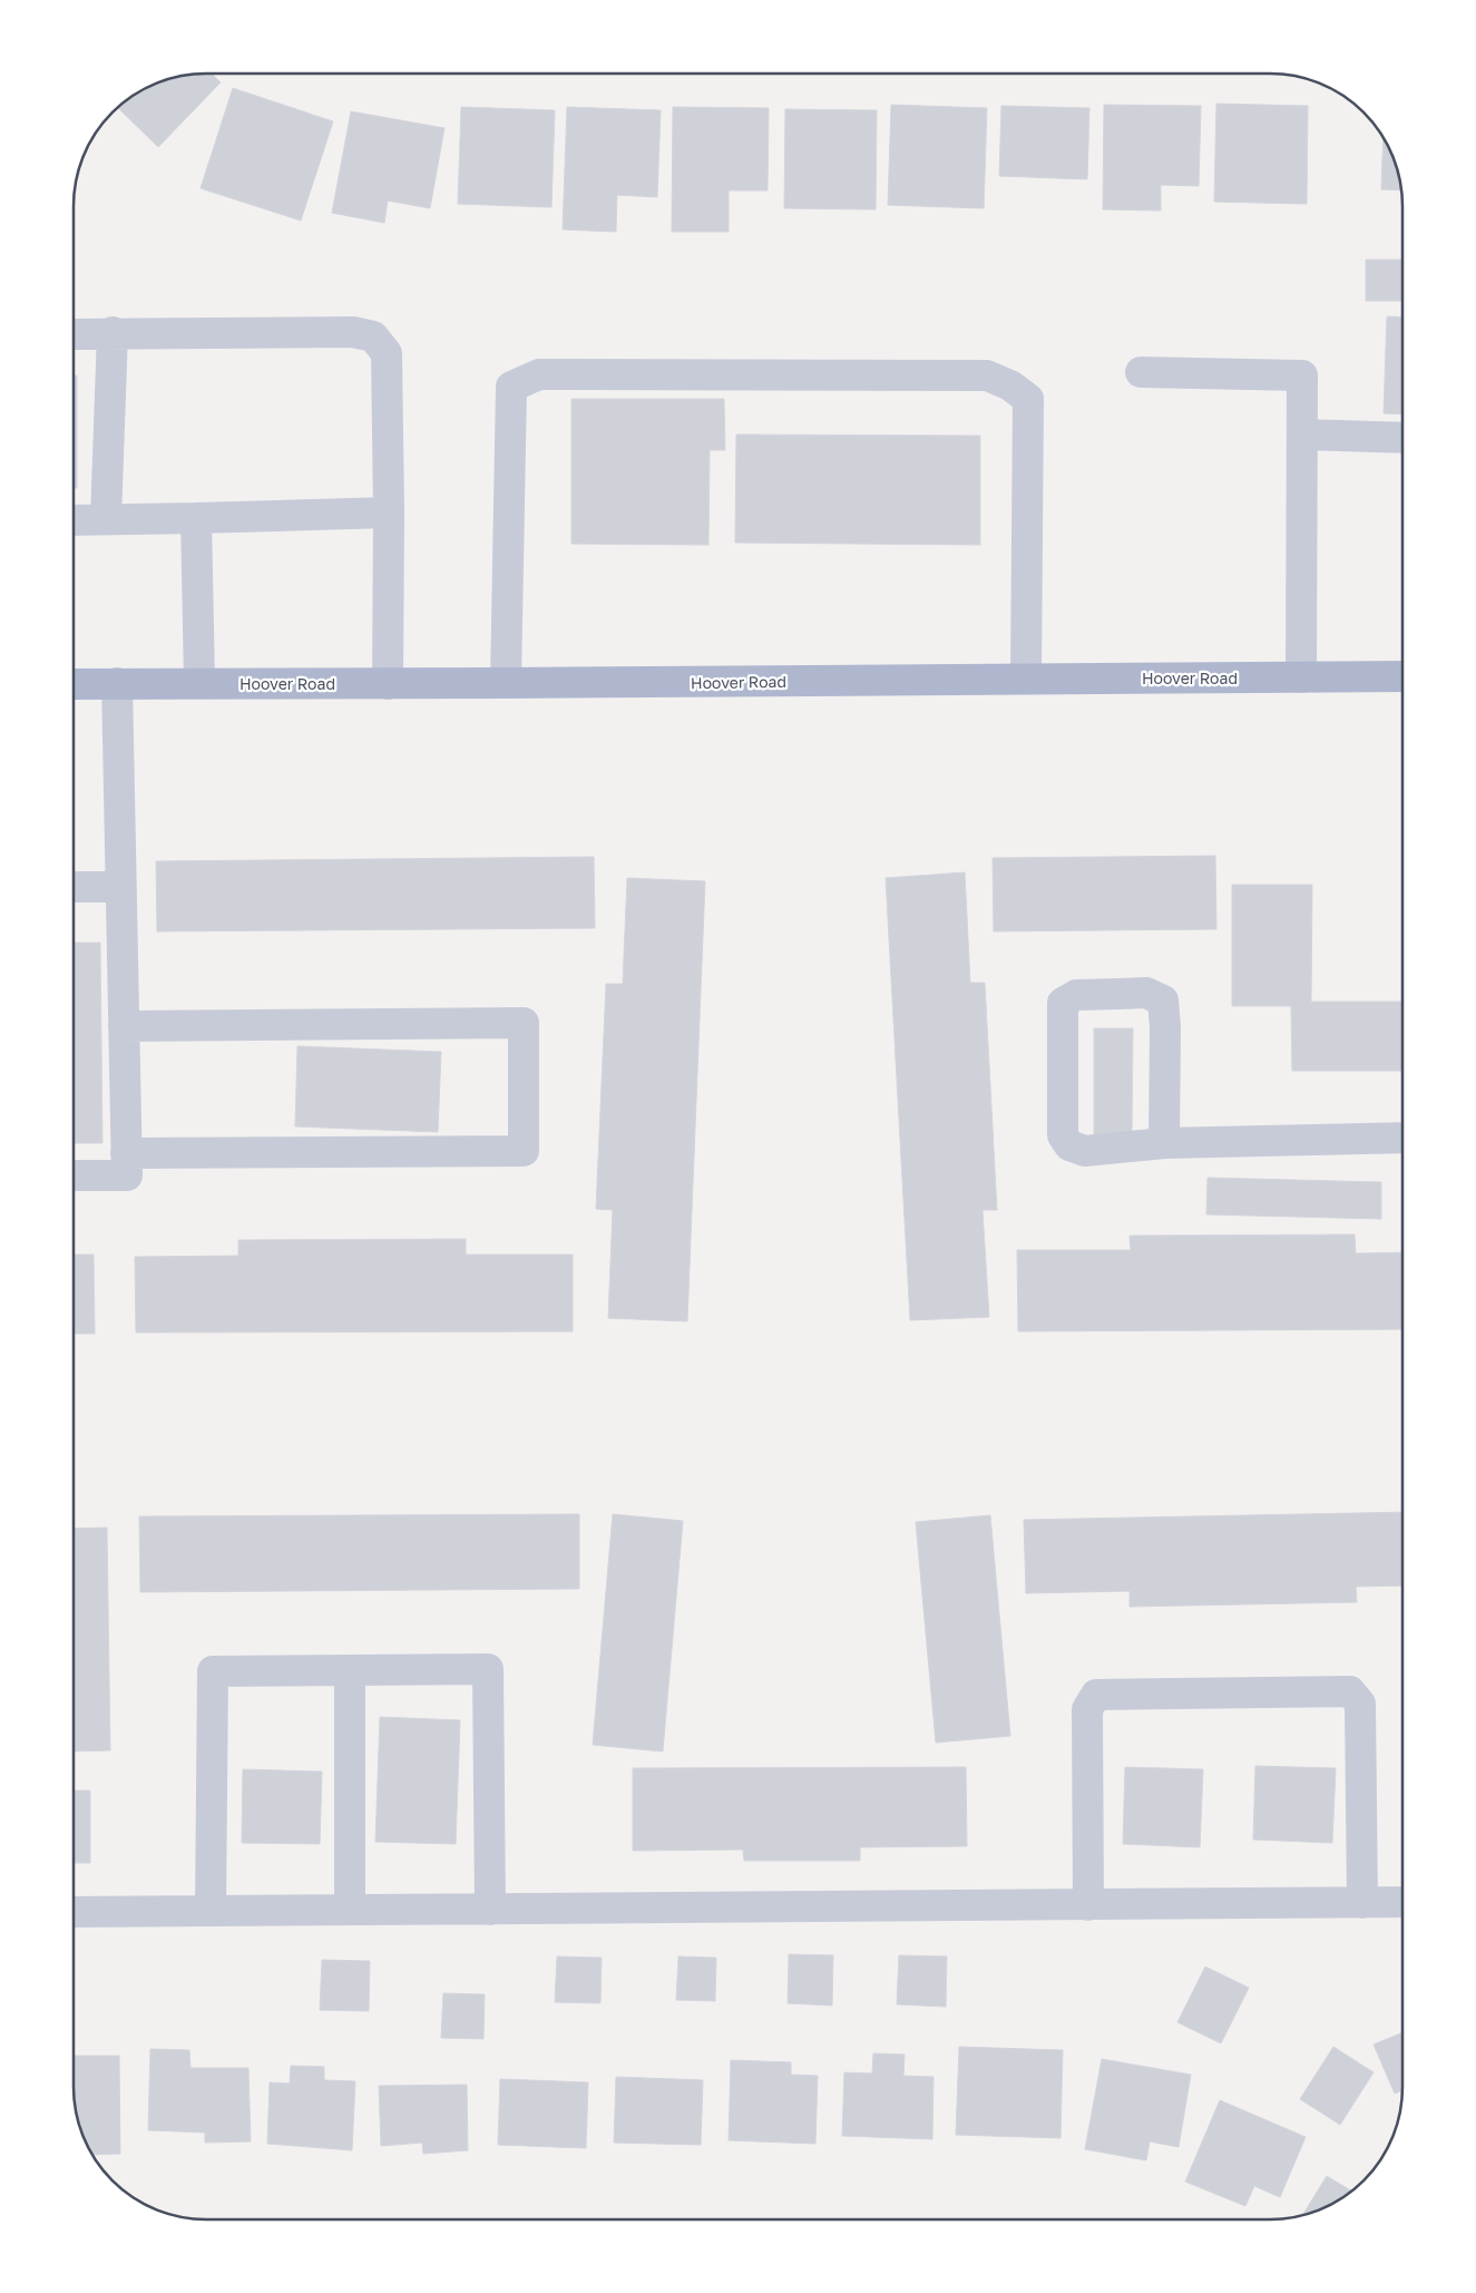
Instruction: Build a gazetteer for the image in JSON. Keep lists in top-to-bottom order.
{
  "streets": {
    "main road": ["Hoover Road"]
  }
}
